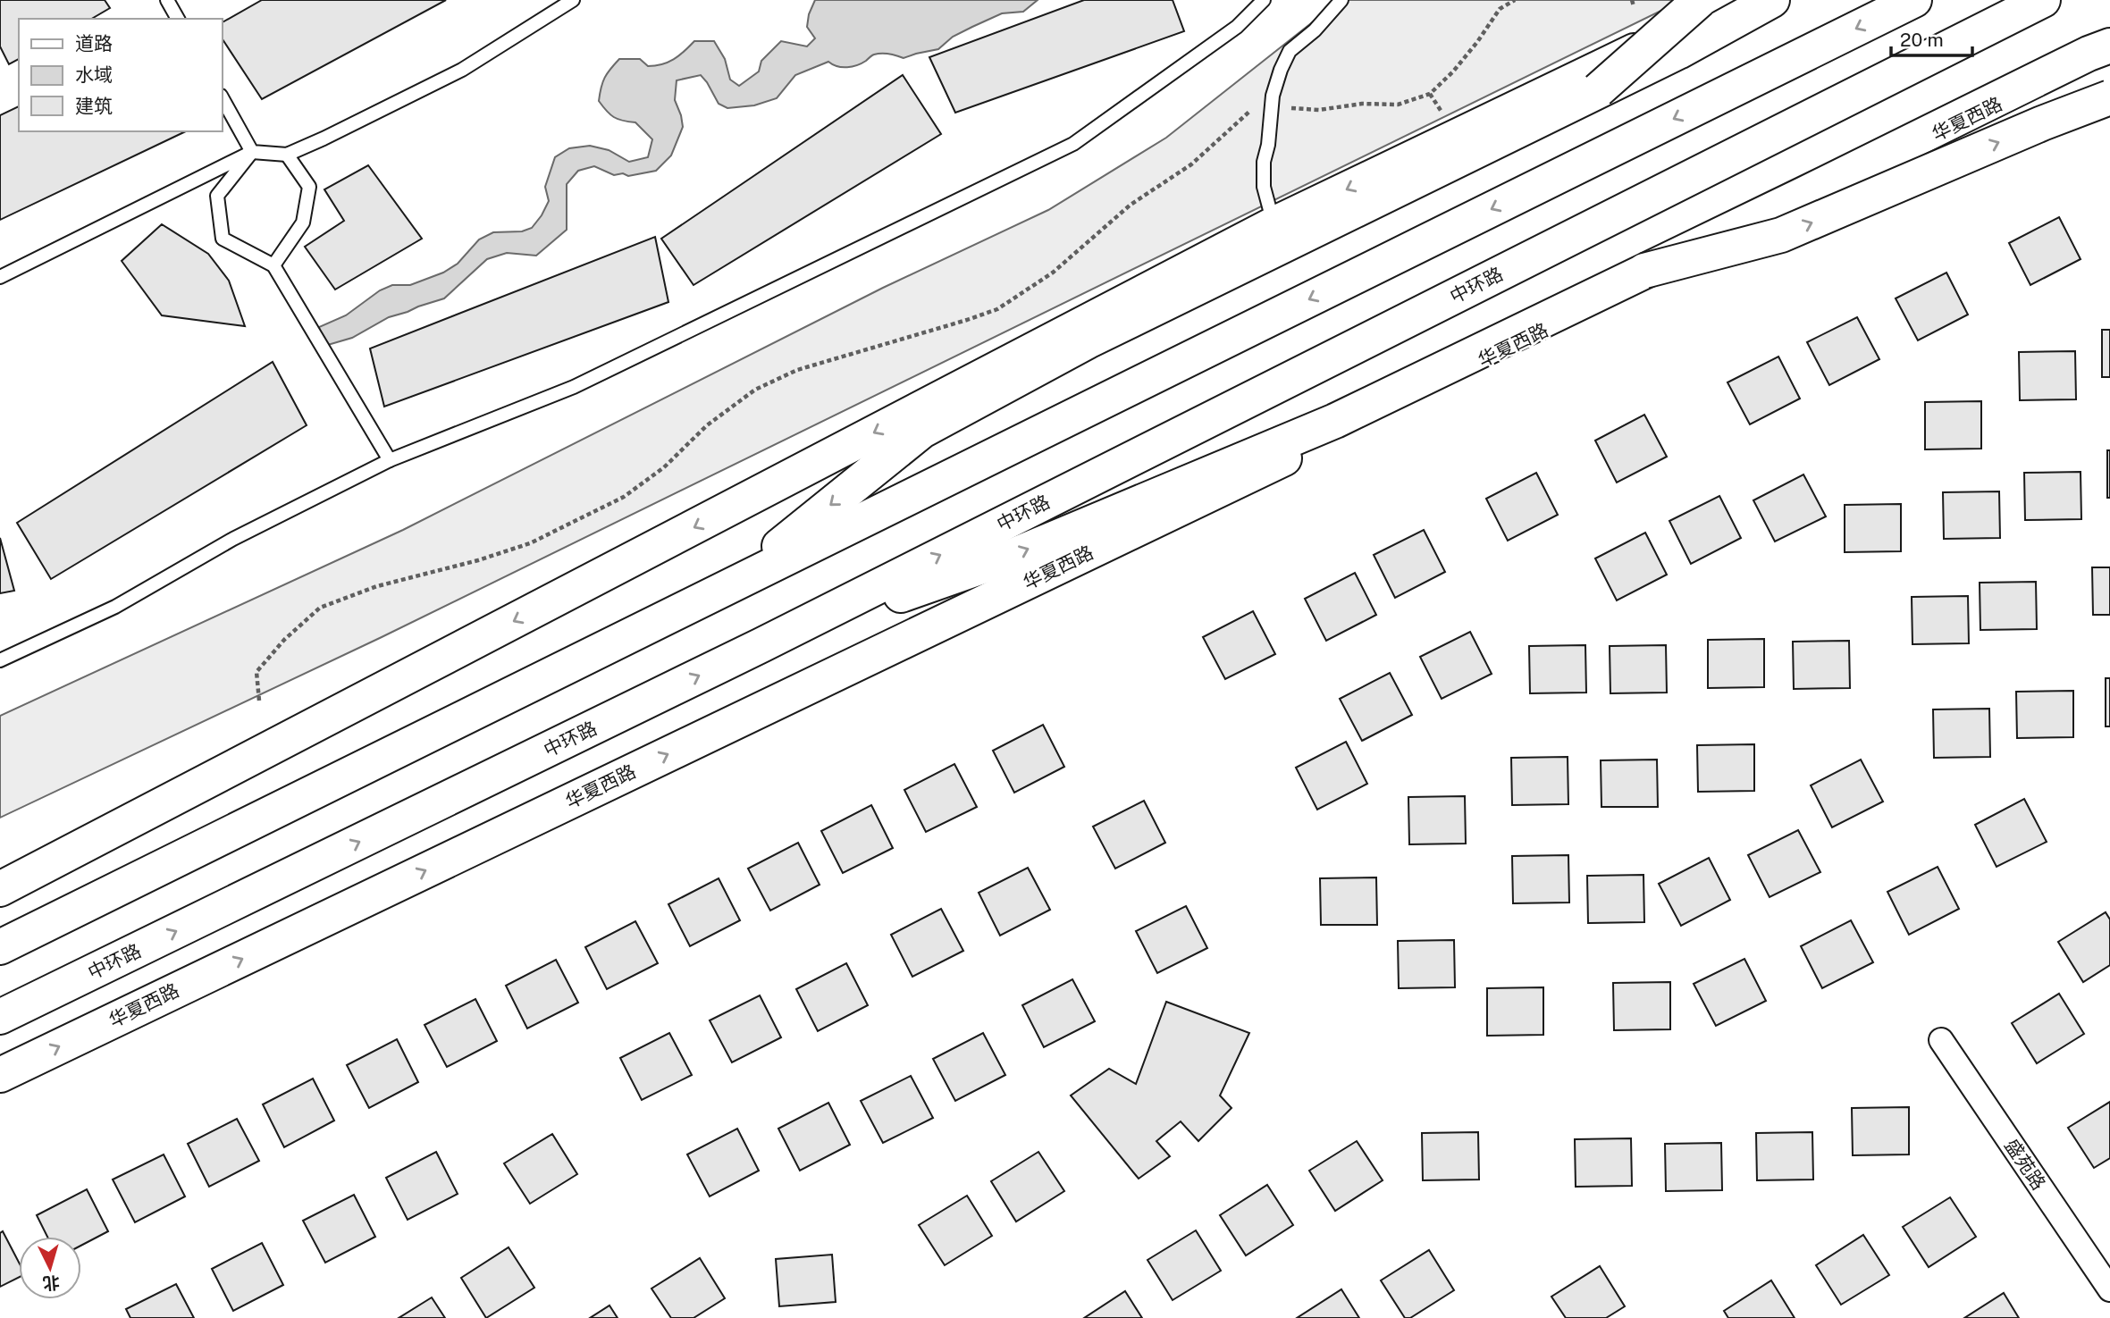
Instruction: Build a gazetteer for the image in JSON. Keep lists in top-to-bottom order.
{
  "streets": {
    "main road": ["华夏西路", "中环路"],
    "street": ["盛苑路"]
  },
  "legend": ["道路", "水域", "建筑"],
  "scale_bar": "20 m",
  "north": "bottom"
}
